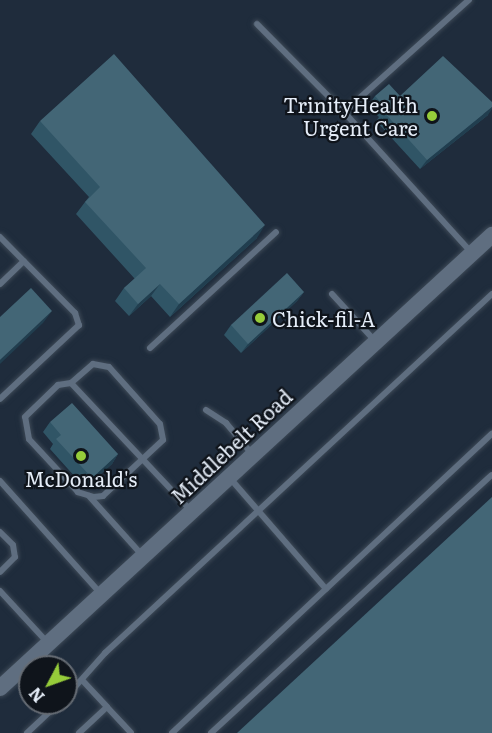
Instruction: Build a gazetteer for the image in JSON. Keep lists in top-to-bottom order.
{
  "streets": {
    "main road": ["Middlebelt Road"]
  },
  "places": ["TrinityHealth Urgent Care", "Chick-fil-A", "McDonald's"],
  "north": "bottom left"
}
